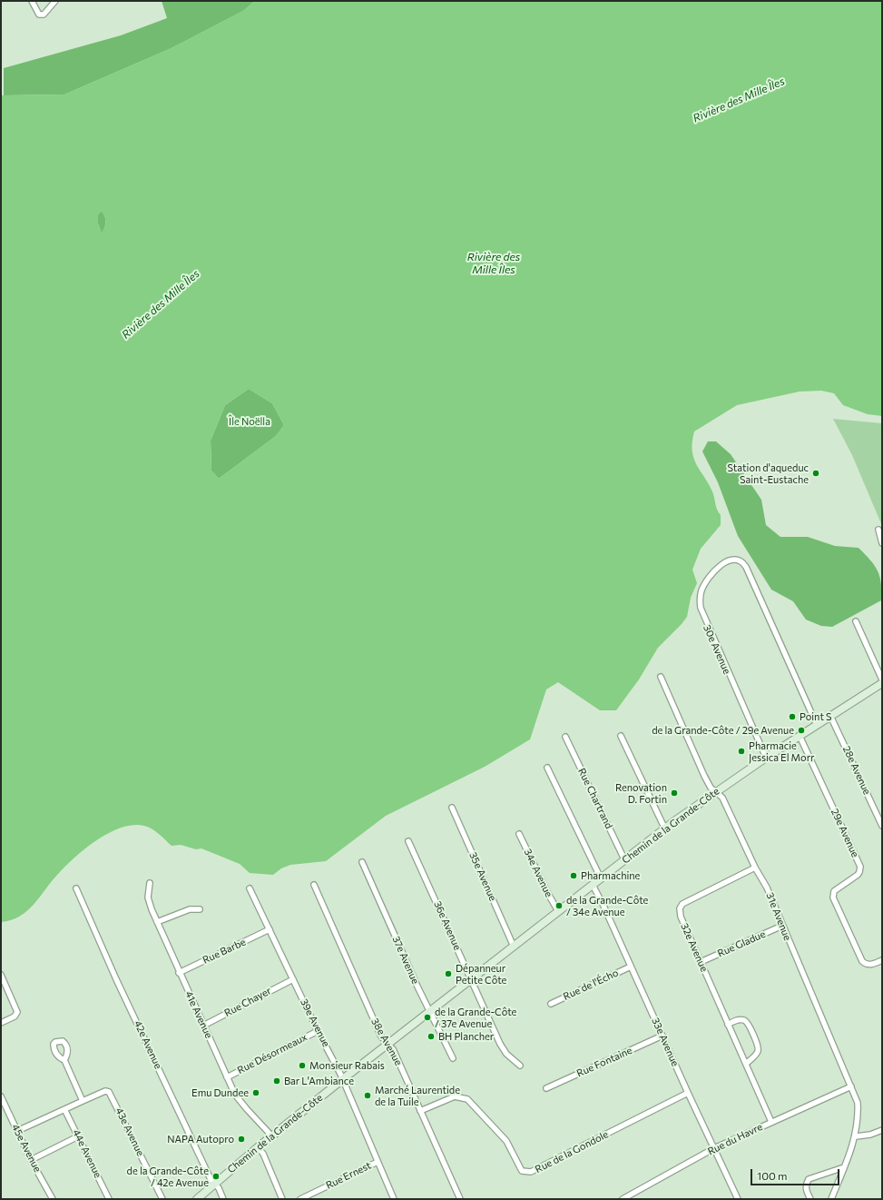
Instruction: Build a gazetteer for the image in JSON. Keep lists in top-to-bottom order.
{
  "streets": {
    "main road": ["Chemin de la Grande-Côte"],
    "street": [
      "30e Avenue",
      "28e Avenue",
      "Rue Chartrand",
      "29e Avenue",
      "34e Avenue",
      "35e Avenue",
      "31e Avenue",
      "36e Avenue",
      "Rue Gladue",
      "32e Avenue",
      "Rue Barbe",
      "37e Avenue",
      "Rue de l'Écho",
      "Rue Chayer",
      "41e Avenue",
      "39e Avenue",
      "38e Avenue",
      "33e Avenue",
      "42e Avenue",
      "Rue Désormeaux",
      "Rue Fontaine",
      "43e Avenue",
      "Rue du Havre",
      "45e Avenue",
      "Rue de la Gondole",
      "44e Avenue",
      "Rue Ernest"
    ]
  },
  "crossings": [
    ["30e Avenue", "Chemin de la Grande-Côte"],
    ["28e Avenue", "Chemin de la Grande-Côte"],
    ["Rue Chartrand", "Chemin de la Grande-Côte"],
    ["Chemin de la Grande-Côte", "29e Avenue"],
    ["Chemin de la Grande-Côte", "34e Avenue"],
    ["Chemin de la Grande-Côte", "35e Avenue"],
    ["Chemin de la Grande-Côte", "31e Avenue"],
    ["Chemin de la Grande-Côte", "36e Avenue"],
    ["Chemin de la Grande-Côte", "37e Avenue"],
    ["Chemin de la Grande-Côte", "41e Avenue"],
    ["Chemin de la Grande-Côte", "39e Avenue"],
    ["Chemin de la Grande-Côte", "38e Avenue"],
    ["Chemin de la Grande-Côte", "33e Avenue"],
    ["Chemin de la Grande-Côte", "42e Avenue"],
    ["31e Avenue", "Rue Gladue"],
    ["31e Avenue", "32e Avenue"],
    ["31e Avenue", "Rue du Havre"],
    ["Rue Gladue", "32e Avenue"],
    ["32e Avenue", "Rue du Havre"],
    ["Rue Barbe", "41e Avenue"],
    ["Rue Barbe", "39e Avenue"],
    ["Rue de l'Écho", "33e Avenue"],
    ["Rue Chayer", "41e Avenue"],
    ["Rue Chayer", "39e Avenue"],
    ["41e Avenue", "Rue Désormeaux"],
    ["39e Avenue", "Rue Désormeaux"],
    ["39e Avenue", "Rue Ernest"],
    ["38e Avenue", "Rue de la Gondole"],
    ["33e Avenue", "Rue Fontaine"],
    ["33e Avenue", "Rue du Havre"],
    ["33e Avenue", "Rue de la Gondole"]
  ],
  "water": ["Rivière des Mille Îles"],
  "parks": ["Île Noëlla"],
  "places": [
    "Station d'aqueduc Saint-Eustache",
    "Point S",
    "de la Grande-Côte / 29e Avenue",
    "Pharmacie Jessica El Morr",
    "Renovation D. Fortin",
    "Pharmachine",
    "de la Grande-Côte / 34e Avenue",
    "Dépanneur Petite Côte",
    "de la Grande-Côte / 37e Avenue",
    "BH Plancher",
    "Monsieur Rabais",
    "Bar L'Ambiance",
    "Emu Dundee",
    "Marché Laurentide de la Tuile",
    "NAPA Autopro",
    "de la Grande-Côte / 42e Avenue"
  ],
  "scale_bar": "100 m"
}
